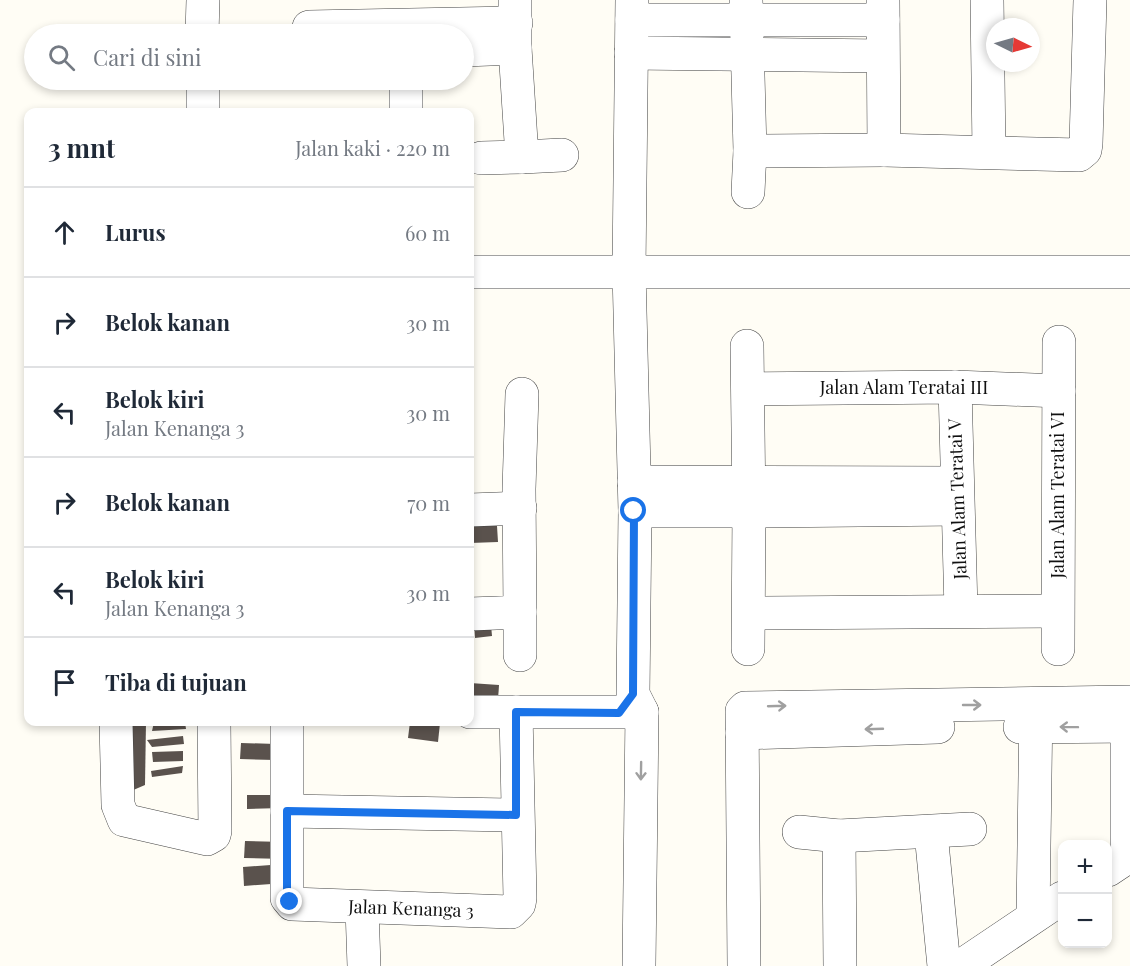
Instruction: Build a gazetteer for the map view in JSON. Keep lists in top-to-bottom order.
{
  "streets": {
    "street": [
      "Jalan Alam Teratai III",
      "Jalan Alam Teratai VI",
      "Jalan Alam Teratai V",
      "Jalan Kenanga 3"
    ]
  },
  "crossings": [
    ["Jalan Alam Teratai III", "Jalan Alam Teratai VI"],
    ["Jalan Alam Teratai III", "Jalan Alam Teratai V"]
  ],
  "north": "right",
  "page": {
    "search": "Cari di sini",
    "heading": ["3 mnt", "Jalan kaki · 220 m"],
    "list": [
      ["Lurus", "60 m"],
      ["Belok kanan", "30 m"],
      ["Belok kiri", "Jalan Kenanga 3", "30 m"],
      ["Belok kanan", "70 m"],
      ["Belok kiri", "Jalan Kenanga 3", "30 m"],
      "Tiba di tujuan"
    ],
    "map_buttons": ["+", "−"]
  }
}
